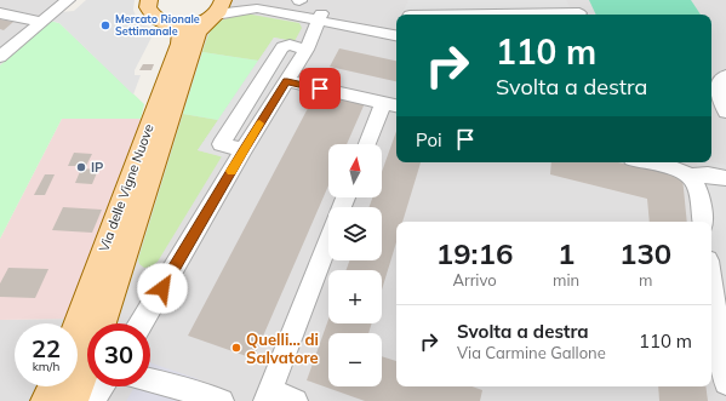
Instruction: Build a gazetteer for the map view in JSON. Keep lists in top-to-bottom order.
{
  "streets": {
    "main road": ["Via delle Vigne Nuove"]
  },
  "places": ["Mercato Rionale Settimanale", "IP", "Quelli… di Salvatore"],
  "north": "top",
  "page": {
    "turn": ["110 m", "Svolta a destra"],
    "then": "Poi",
    "map_buttons": ["+", "−"],
    "eta": [
      "19:16",
      "Arrivo",
      "1",
      "min",
      "130",
      "m"
    ],
    "list": [
      {
        "name": "Svolta a destra",
        "note": "Via Carmine Gallone",
        "value": "110 m"
      }
    ],
    "speed": "22 km/h",
    "limit": "30"
  }
}
